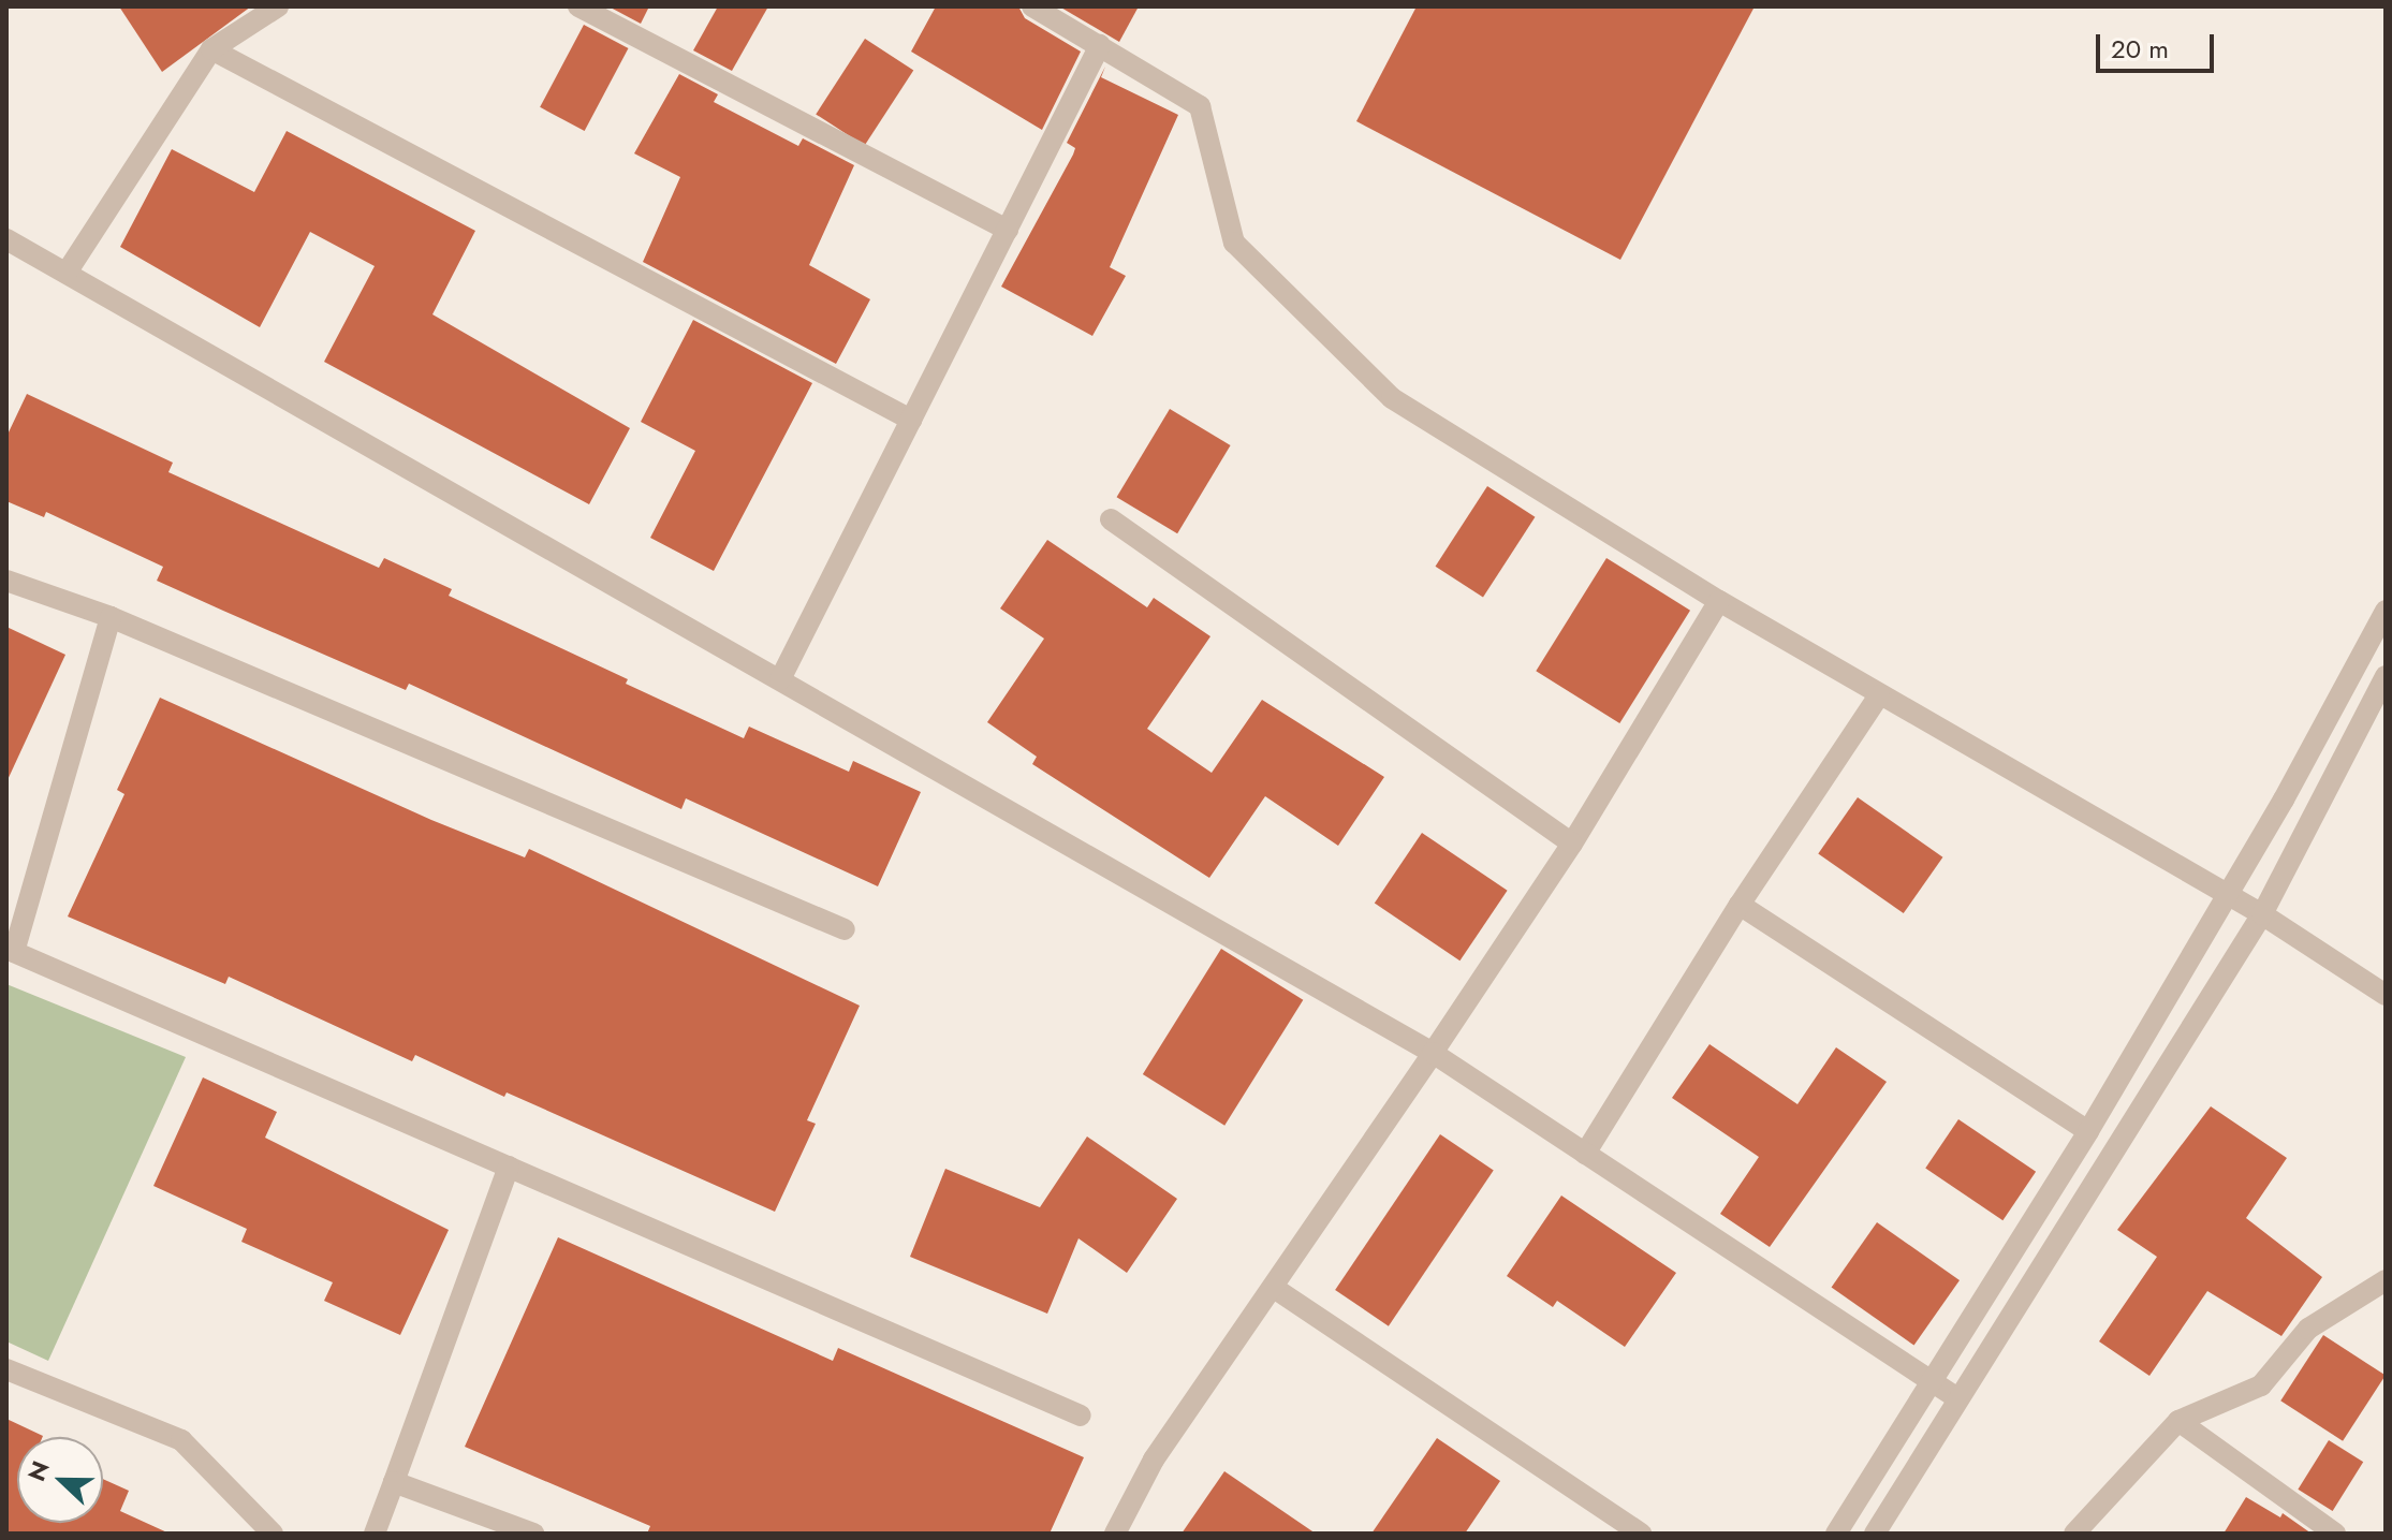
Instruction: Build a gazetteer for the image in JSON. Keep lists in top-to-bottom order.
{
  "scale_bar": "20 m",
  "north": "left"
}
